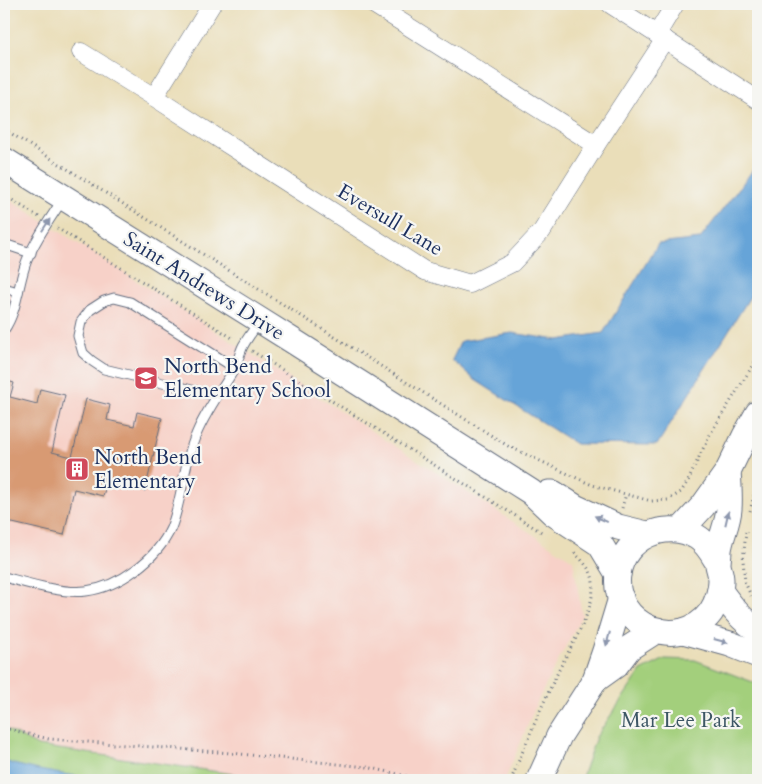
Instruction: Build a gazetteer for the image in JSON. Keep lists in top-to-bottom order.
{
  "streets": {
    "street": ["Eversull Lane", "Saint Andrews Drive"]
  },
  "parks": ["Mar Lee Park"],
  "places": {
    "school or university": ["North Bend Elementary School"],
    "building": ["North Bend Elementary"]
  }
}
